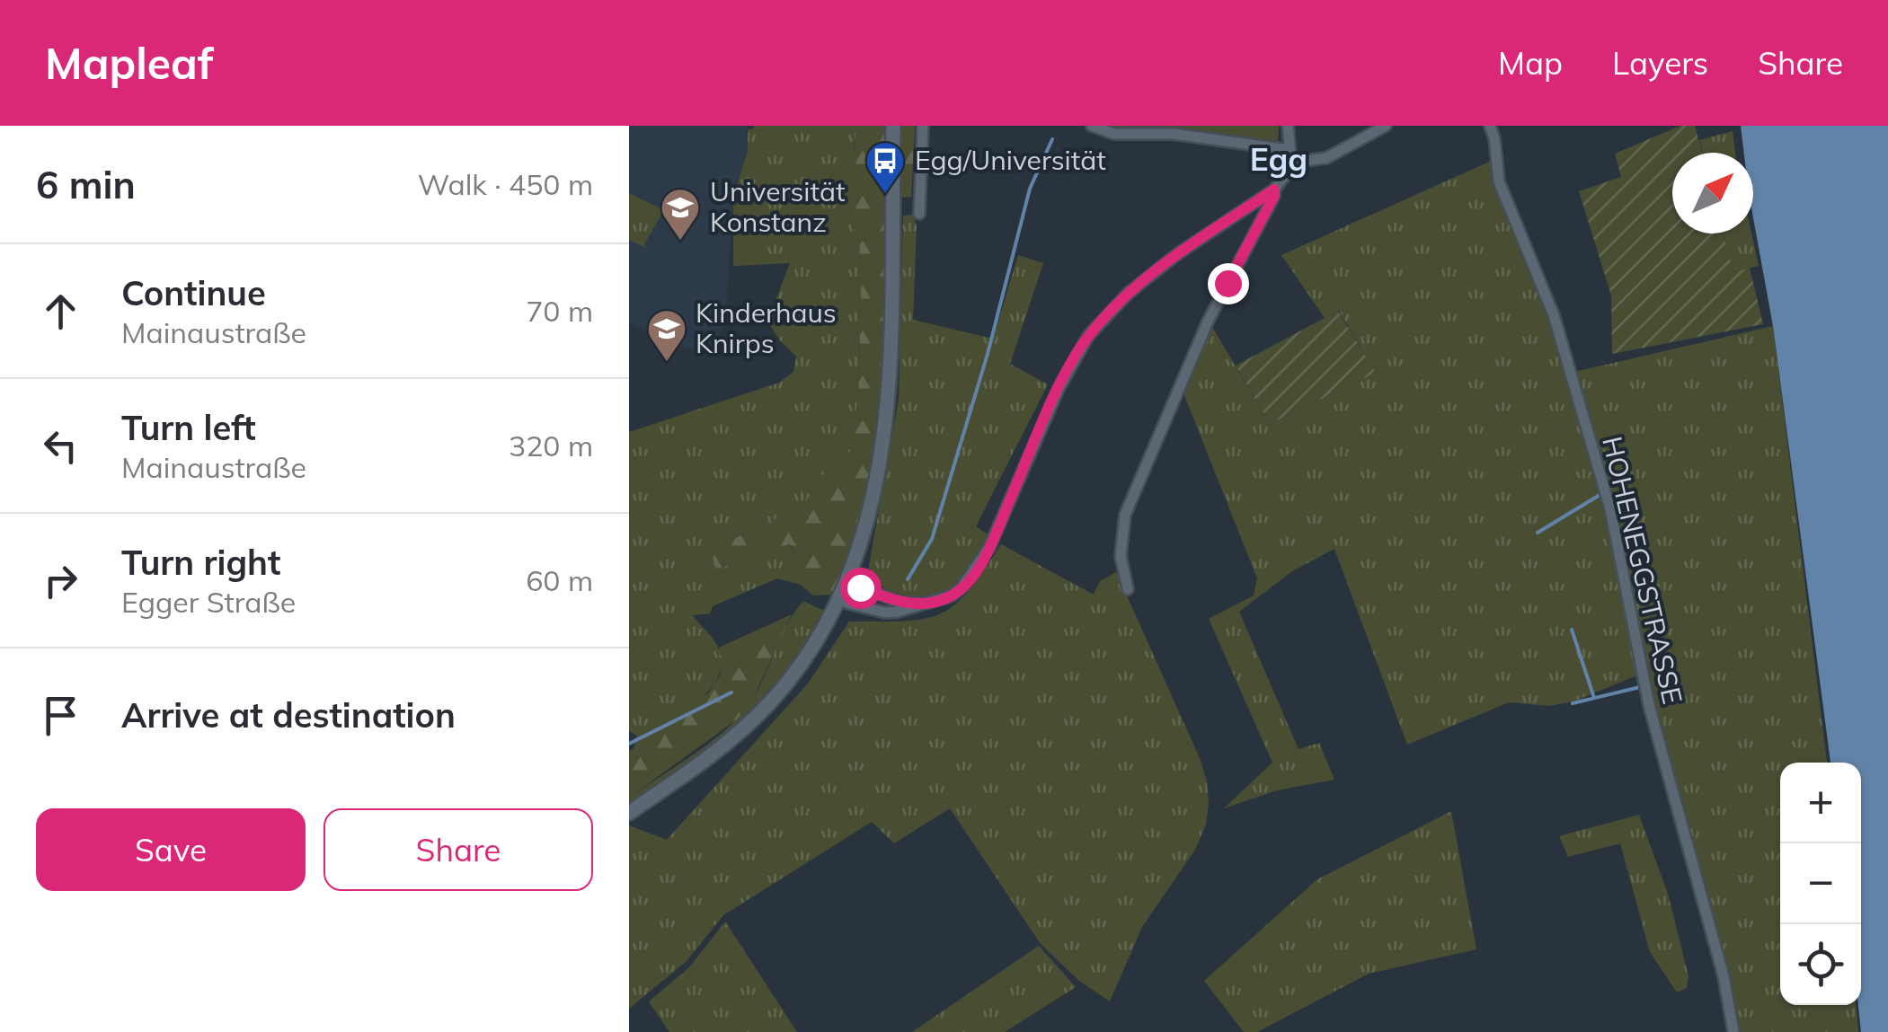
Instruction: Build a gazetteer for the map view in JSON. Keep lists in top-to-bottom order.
{
  "streets": {
    "street": ["HOHENEGGSTRASSE"]
  },
  "districts": ["Egg"],
  "places": {
    "bus stop": ["Egg/Universität"],
    "school or university": ["Universität Konstanz", "Kinderhaus Knirps"]
  },
  "north": "top right",
  "page": {
    "header": "Mapleaf",
    "nav": ["Map", "Layers", "Share"],
    "heading": ["6 min", "Walk · 450 m"],
    "list": [
      ["Continue", "Mainaustraße", "70 m"],
      ["Turn left", "Mainaustraße", "320 m"],
      ["Turn right", "Egger Straße", "60 m"],
      "Arrive at destination"
    ],
    "map_buttons": ["+", "−"],
    "buttons": ["Save", "Share"]
  }
}
